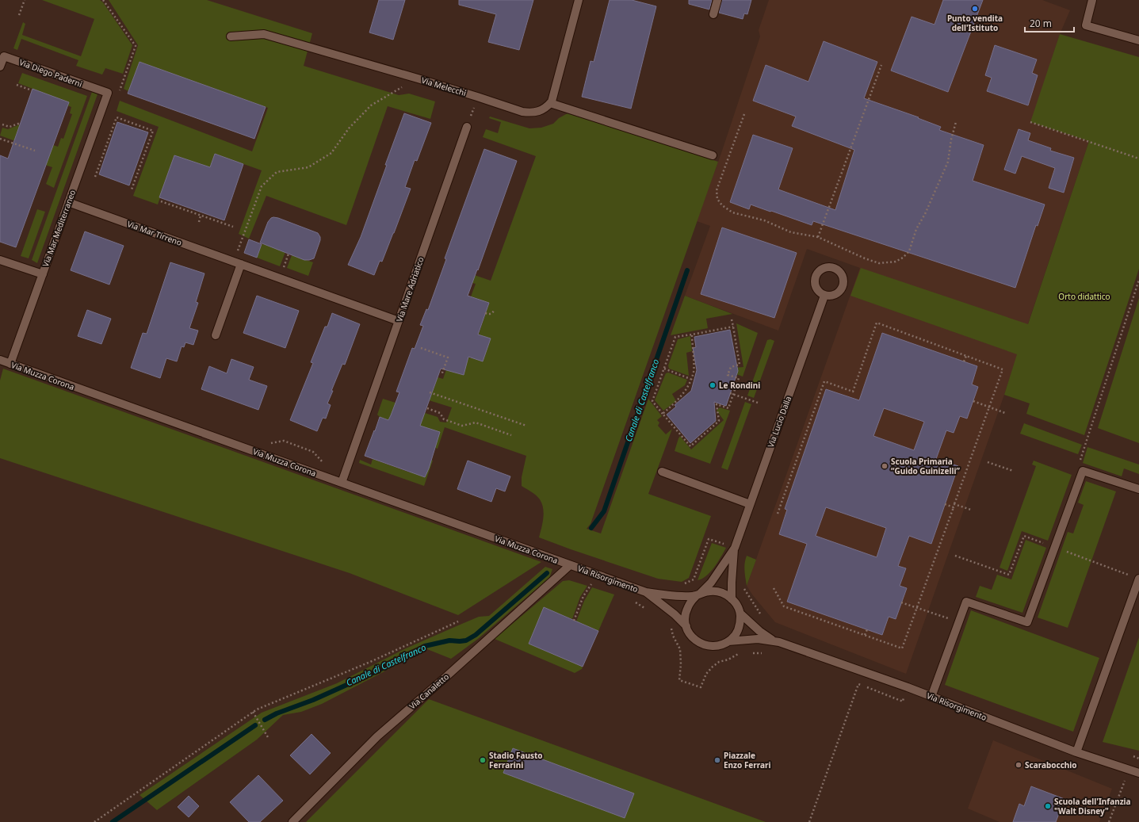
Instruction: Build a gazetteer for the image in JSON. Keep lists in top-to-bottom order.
{
  "streets": {
    "street": [
      "Via Diego Paderni",
      "Via Melecchi",
      "Via Mar Mediterraneo",
      "Via Mar Tirreno",
      "Via Mare Adriatico",
      "Via Muzza Corona",
      "Via Lucio Dalla",
      "Via Risorgimento",
      "Via Canaletto"
    ]
  },
  "crossings": [
    ["Via Diego Paderni", "Via Mar Mediterraneo"],
    ["Via Mar Mediterraneo", "Via Mar Tirreno"],
    ["Via Mar Mediterraneo", "Via Muzza Corona"],
    ["Via Mar Tirreno", "Via Mare Adriatico"],
    ["Via Mare Adriatico", "Via Muzza Corona"],
    ["Via Muzza Corona", "Via Risorgimento"],
    ["Via Muzza Corona", "Via Canaletto"],
    ["Via Lucio Dalla", "Via Risorgimento"],
    ["Via Risorgimento", "Via Canaletto"]
  ],
  "water": ["Canale di Castelfranco"],
  "parks": ["Orto didattico"],
  "places": [
    "Punto vendita dell'Istituto",
    "Le Rondini",
    "Scuola Primaria “Guido Guinizelli”",
    "Stadio Fausto Ferrarini",
    "Piazzale Enzo Ferrari",
    "Scarabocchio",
    "Scuola dell'Infanzia \"Walt Disney\""
  ],
  "scale_bar": "20 m"
}
